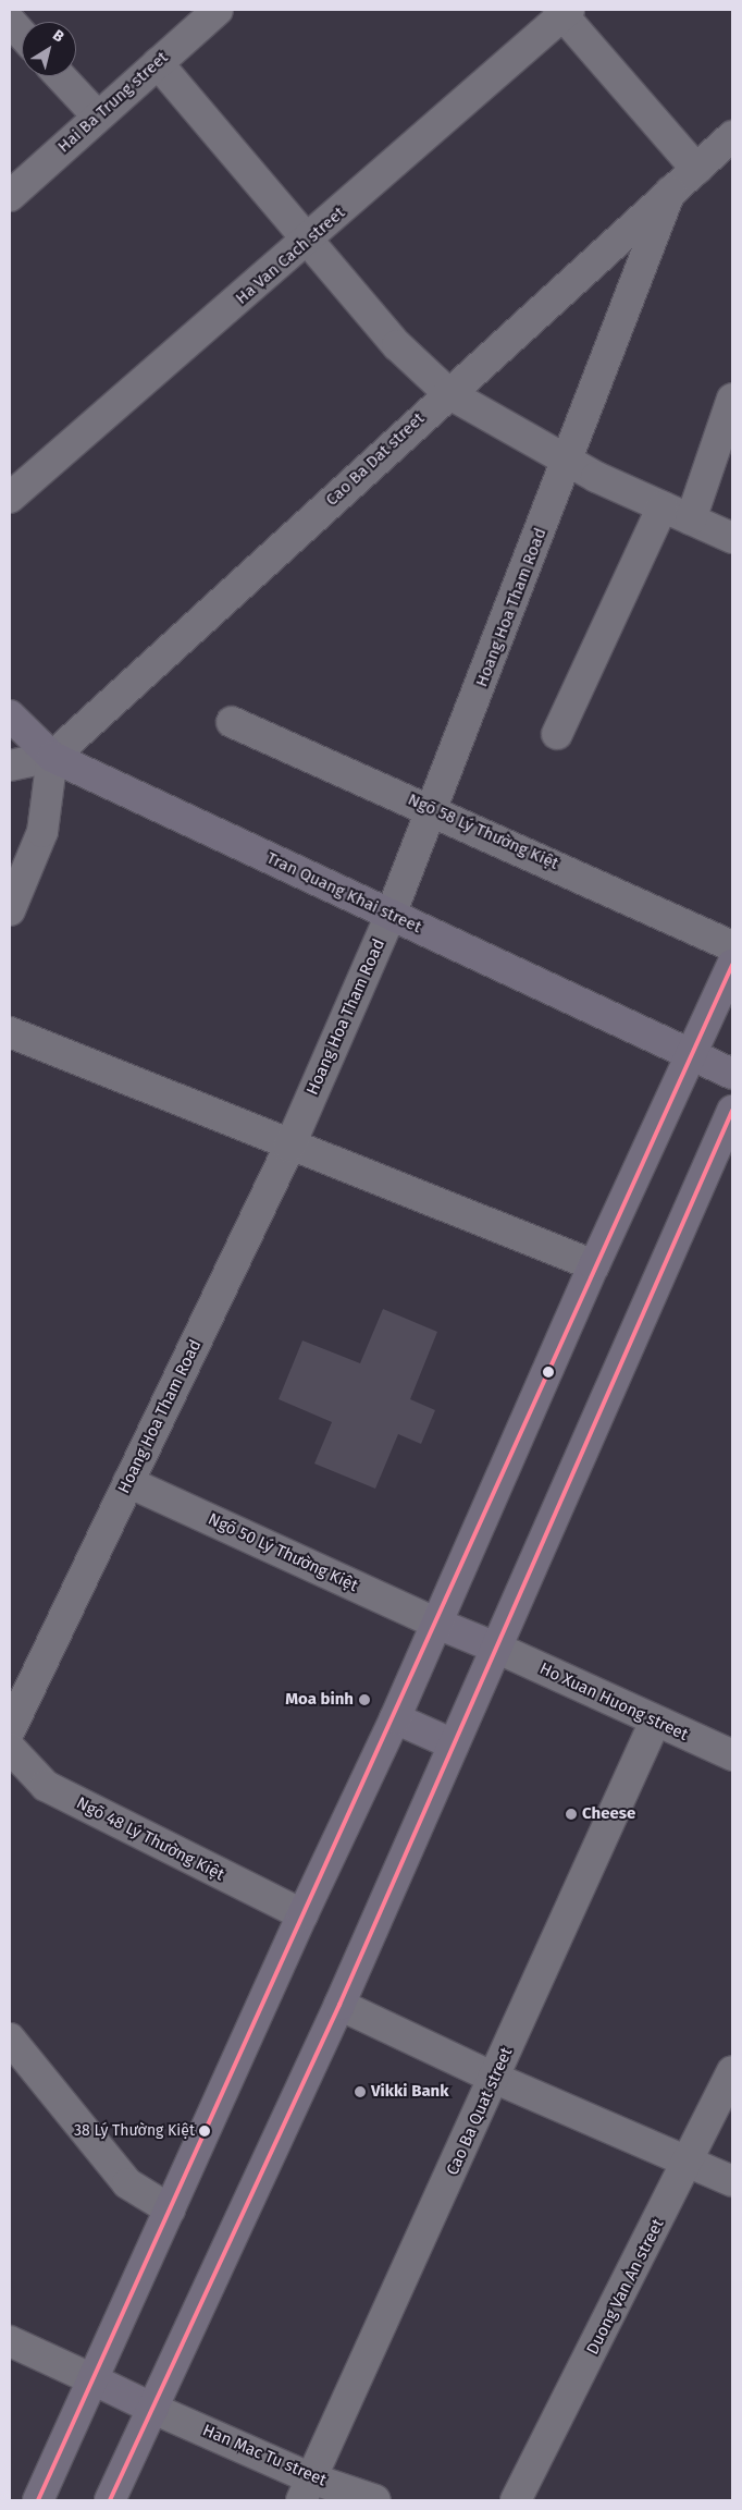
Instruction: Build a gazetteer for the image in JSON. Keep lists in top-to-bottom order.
{
  "streets": {
    "main road": ["Tran Quang Khai street"],
    "street": [
      "Hai Ba Trung street",
      "Ha Van Cach street",
      "Cao Ba Dat street",
      "Hoang Hoa Tham Road",
      "Ngõ 58 Lý Thường Kiệt",
      "Ngõ 50 Lý Thường Kiệt",
      "Ho Xuan Huong street",
      "Ngõ 48 Lý Thường Kiệt",
      "Cao Ba Quat street",
      "Duong Van An street",
      "Han Mac Tu street"
    ]
  },
  "crossings": [
    ["Cao Ba Dat street", "Hoang Hoa Tham Road"],
    ["Cao Ba Dat street", "Tran Quang Khai street"],
    ["Hoang Hoa Tham Road", "Ngõ 58 Lý Thường Kiệt"],
    ["Hoang Hoa Tham Road", "Tran Quang Khai street"],
    ["Hoang Hoa Tham Road", "Ngõ 50 Lý Thường Kiệt"],
    ["Ho Xuan Huong street", "Cao Ba Quat street"],
    ["Cao Ba Quat street", "Han Mac Tu street"]
  ],
  "places": [
    "Moa binh",
    "Cheese",
    "Vikki Bank",
    "38 Lý Thường Kiệt"
  ],
  "north": "top right"
}
